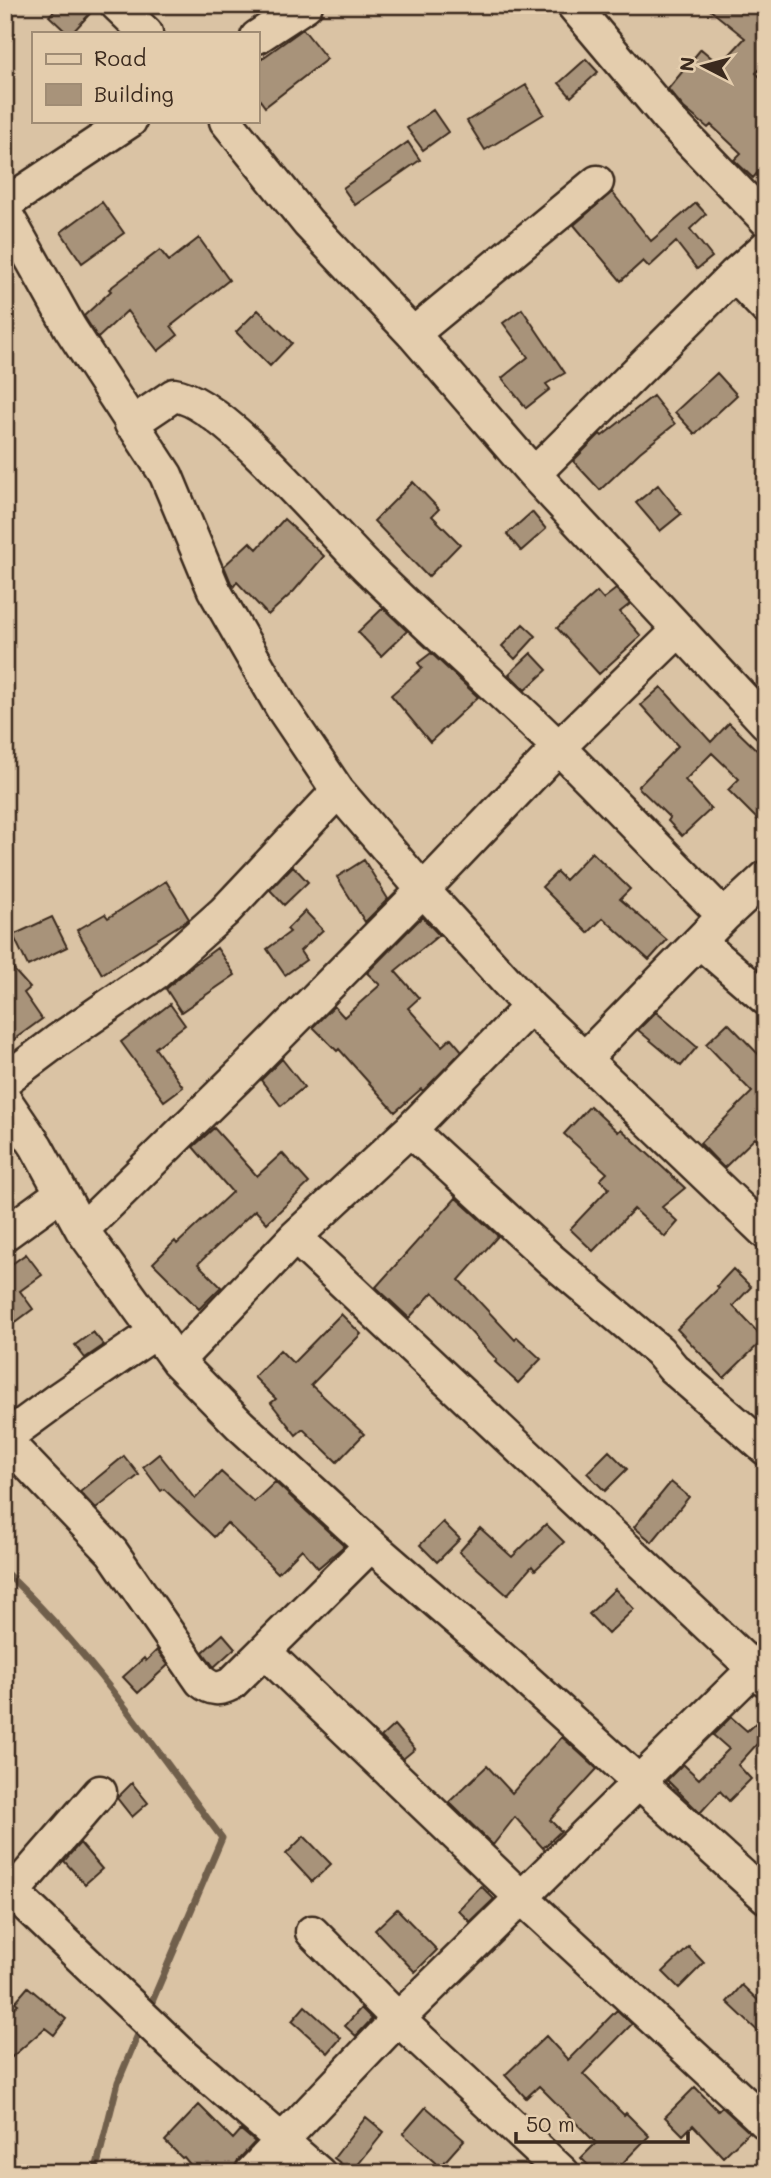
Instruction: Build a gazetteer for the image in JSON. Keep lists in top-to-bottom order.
{
  "legend": ["Road", "Building"],
  "scale_bar": "50 m",
  "north": "left"
}
